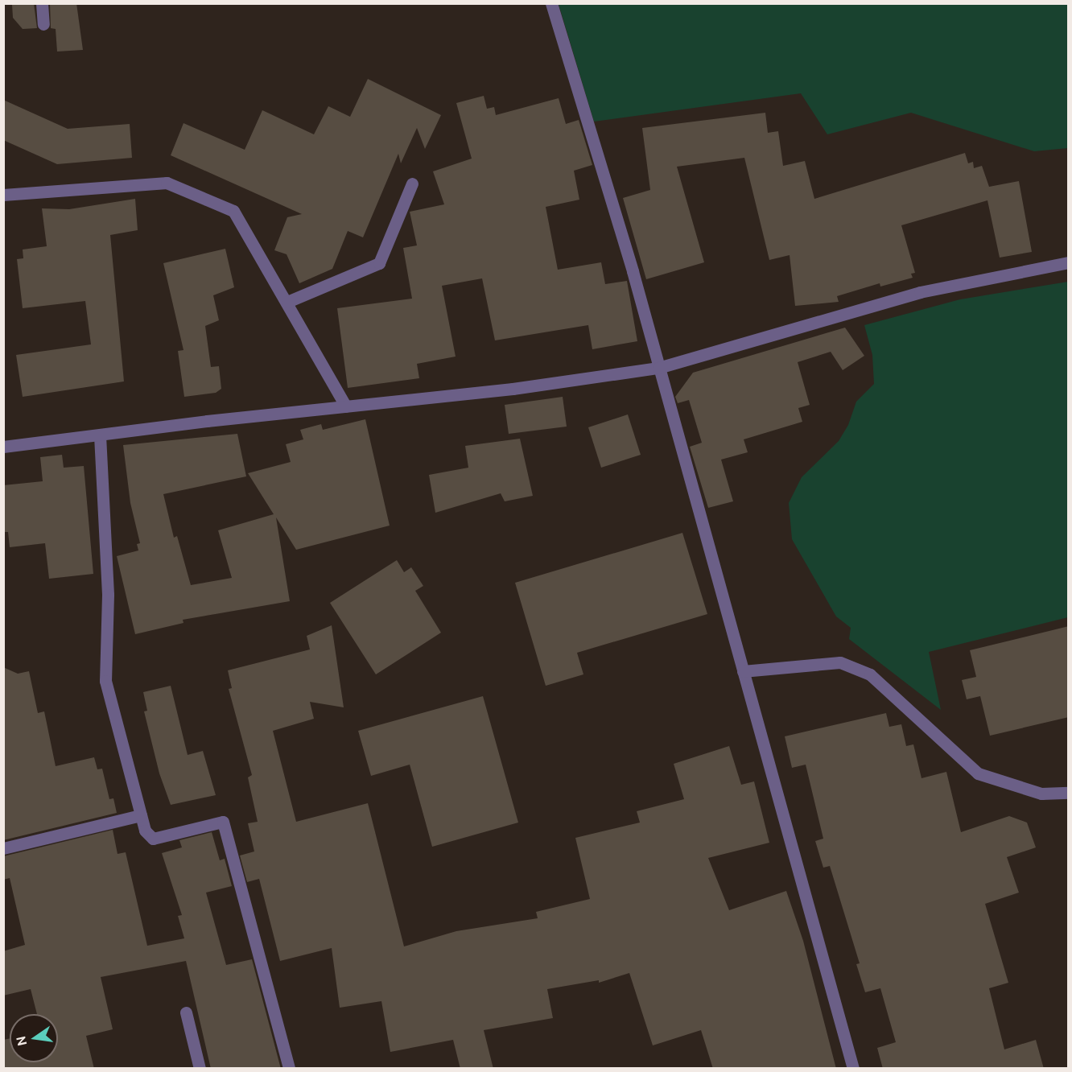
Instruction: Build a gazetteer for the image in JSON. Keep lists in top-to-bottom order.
{
  "north": "left"
}
